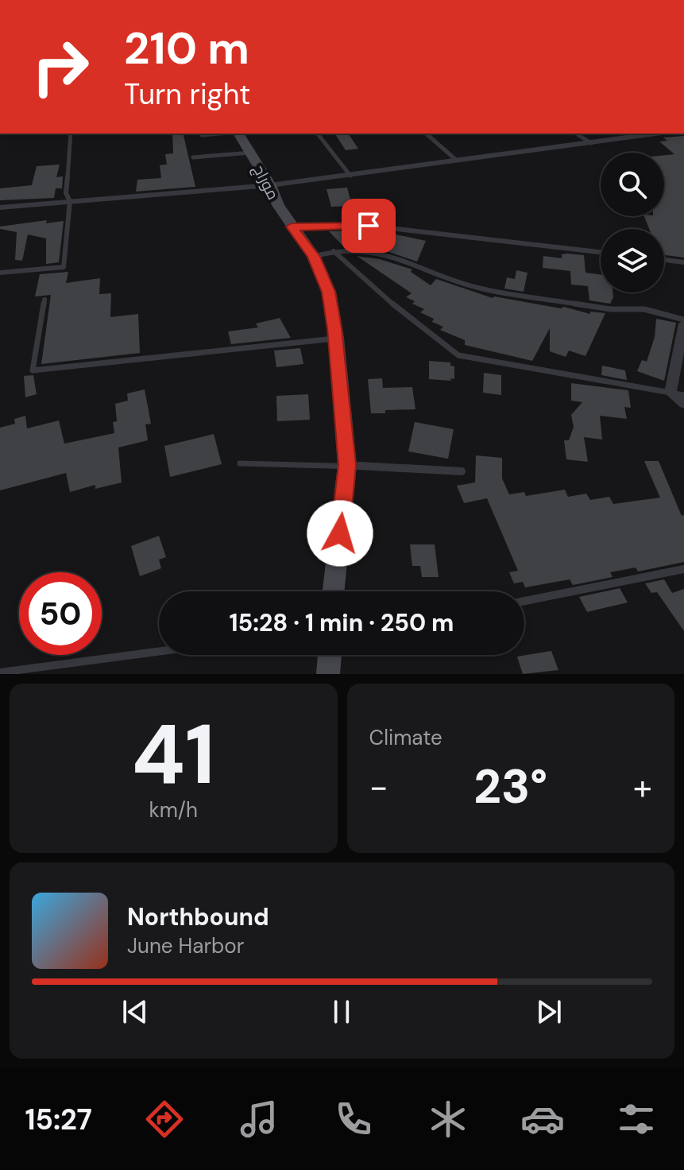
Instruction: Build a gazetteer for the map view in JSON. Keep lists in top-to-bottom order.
{
  "streets": {
    "main road": ["موراج"]
  },
  "page": {
    "turn": ["210 m", "Turn right"],
    "limit": "50",
    "trip": "15:28 · 1 min · 250 m",
    "tile": [
      ["41", "km/h"],
      "Climate"
    ],
    "heat": ["−", "23°", "+"],
    "song": ["Northbound", "June Harbor"],
    "tabs": "15:27"
  }
}
